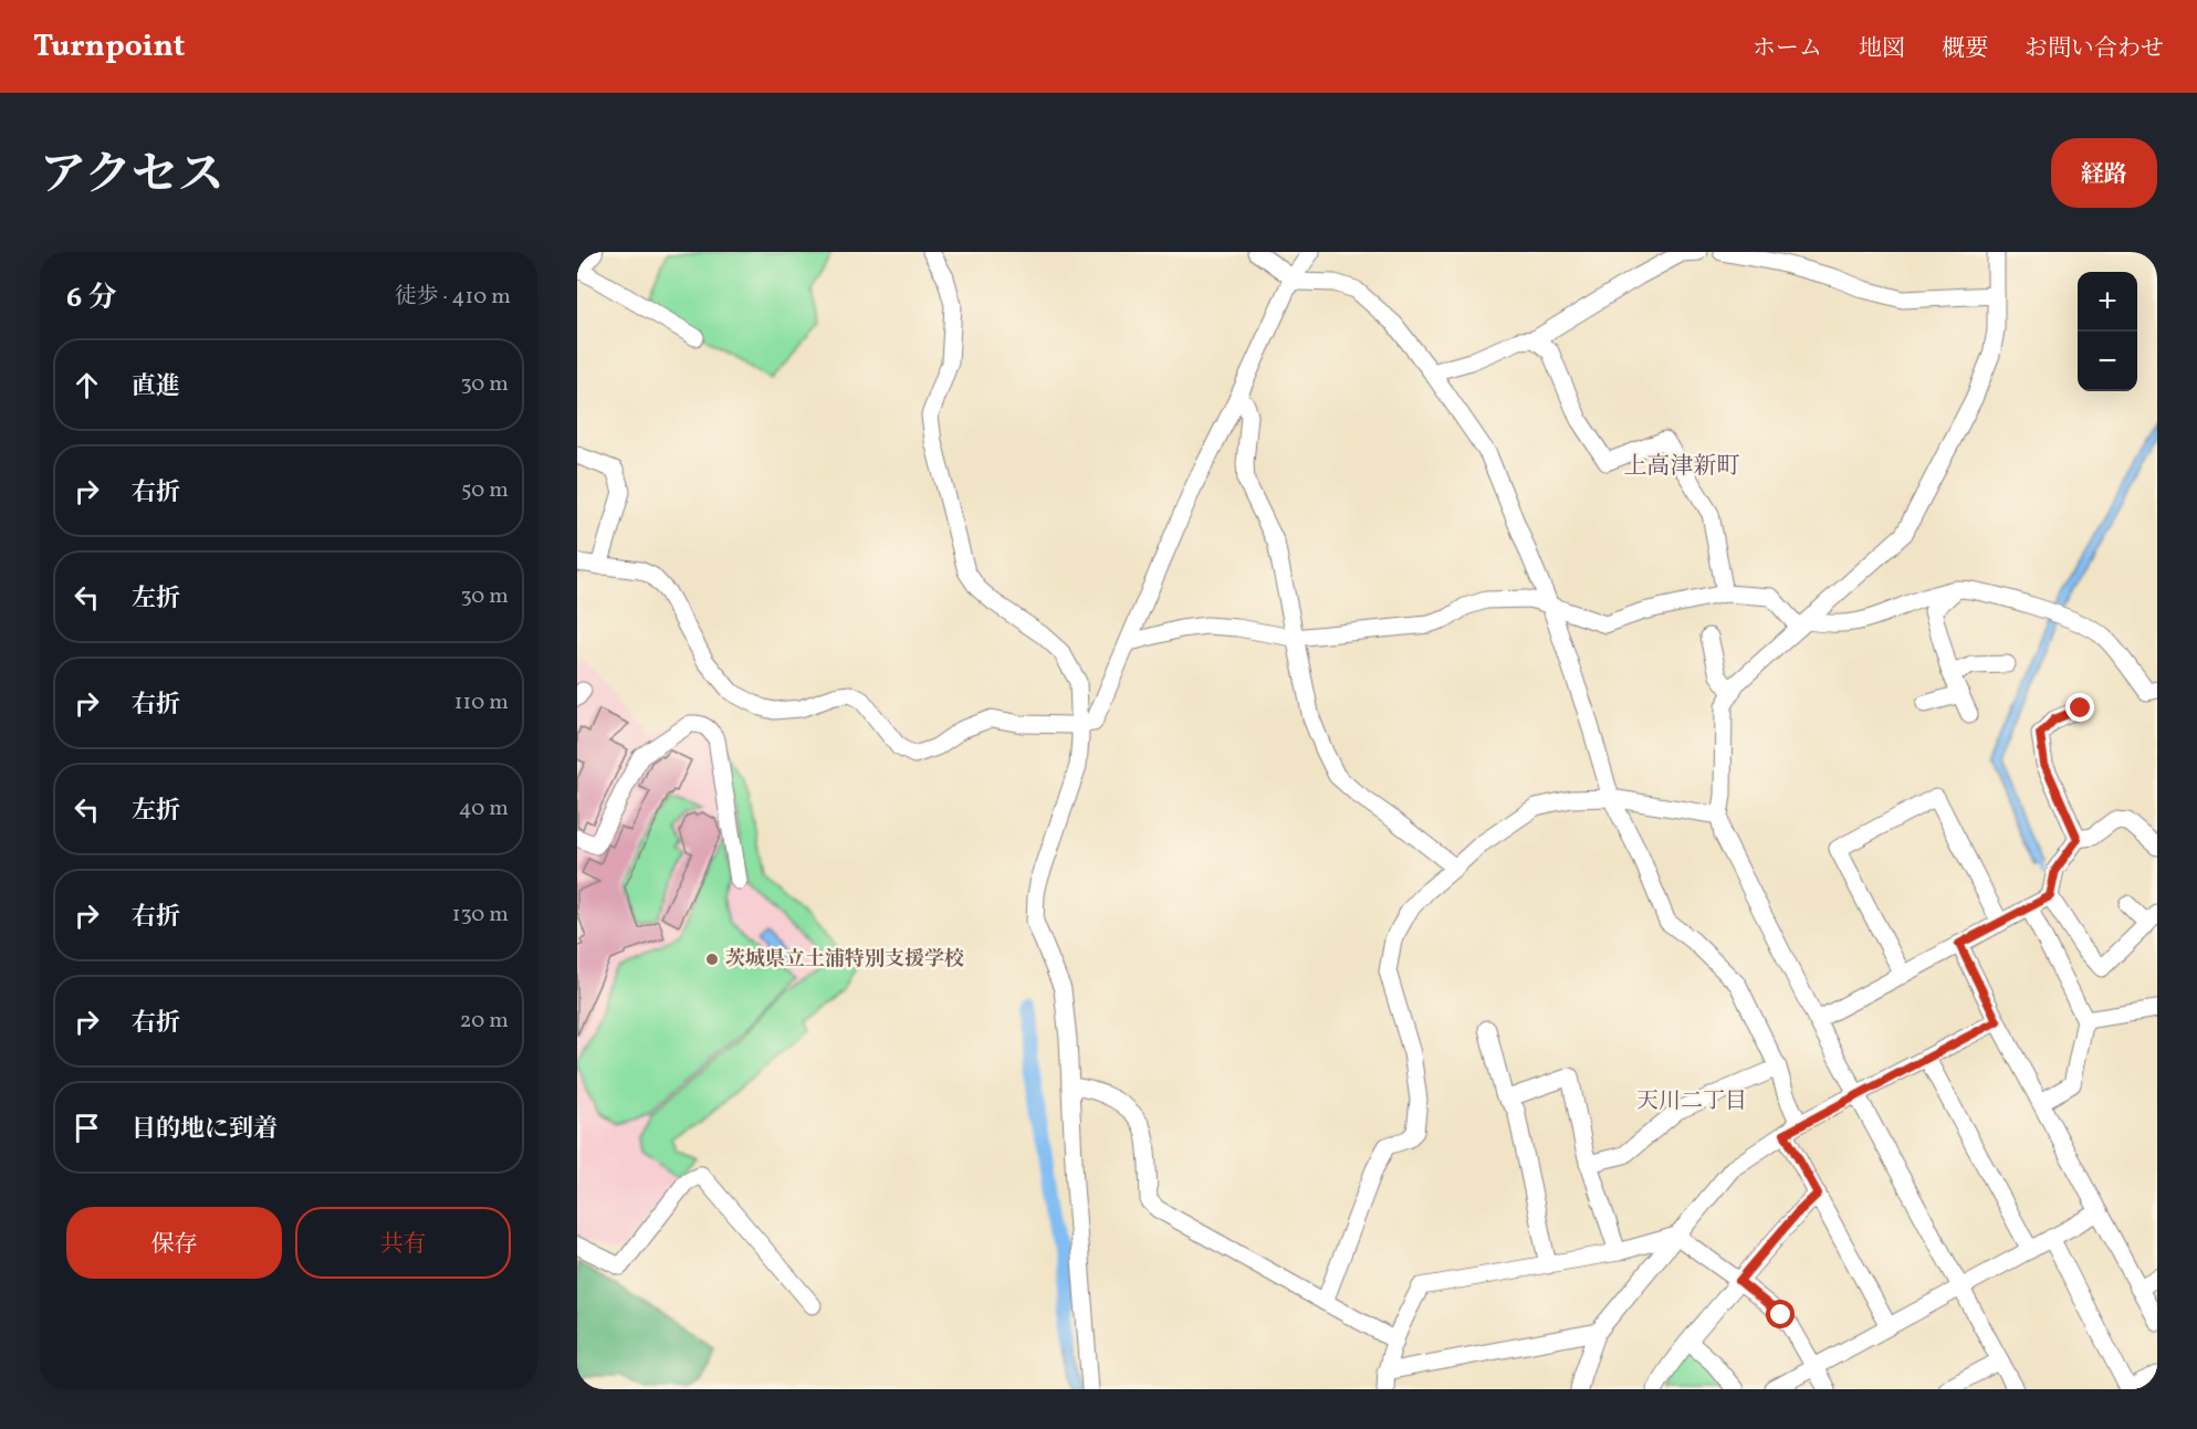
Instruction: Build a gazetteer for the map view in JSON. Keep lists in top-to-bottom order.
{
  "districts": ["上高津新町", "天川二丁目"],
  "places": ["茨城県立土浦特別支援学校"],
  "page": {
    "header": "Turnpoint",
    "nav": [
      "ホーム",
      "地図",
      "概要",
      "お問い合わせ"
    ],
    "title": "アクセス",
    "buttons": [
      "経路",
      ["保存", "共有"]
    ],
    "heading": ["6 分", "徒歩 · 410 m"],
    "map_buttons": ["+", "−"],
    "list": [
      ["直進", "30 m"],
      ["右折", "50 m"],
      ["左折", "30 m"],
      ["右折", "110 m"],
      ["左折", "40 m"],
      ["右折", "130 m"],
      ["右折", "20 m"],
      "目的地に到着"
    ]
  }
}
